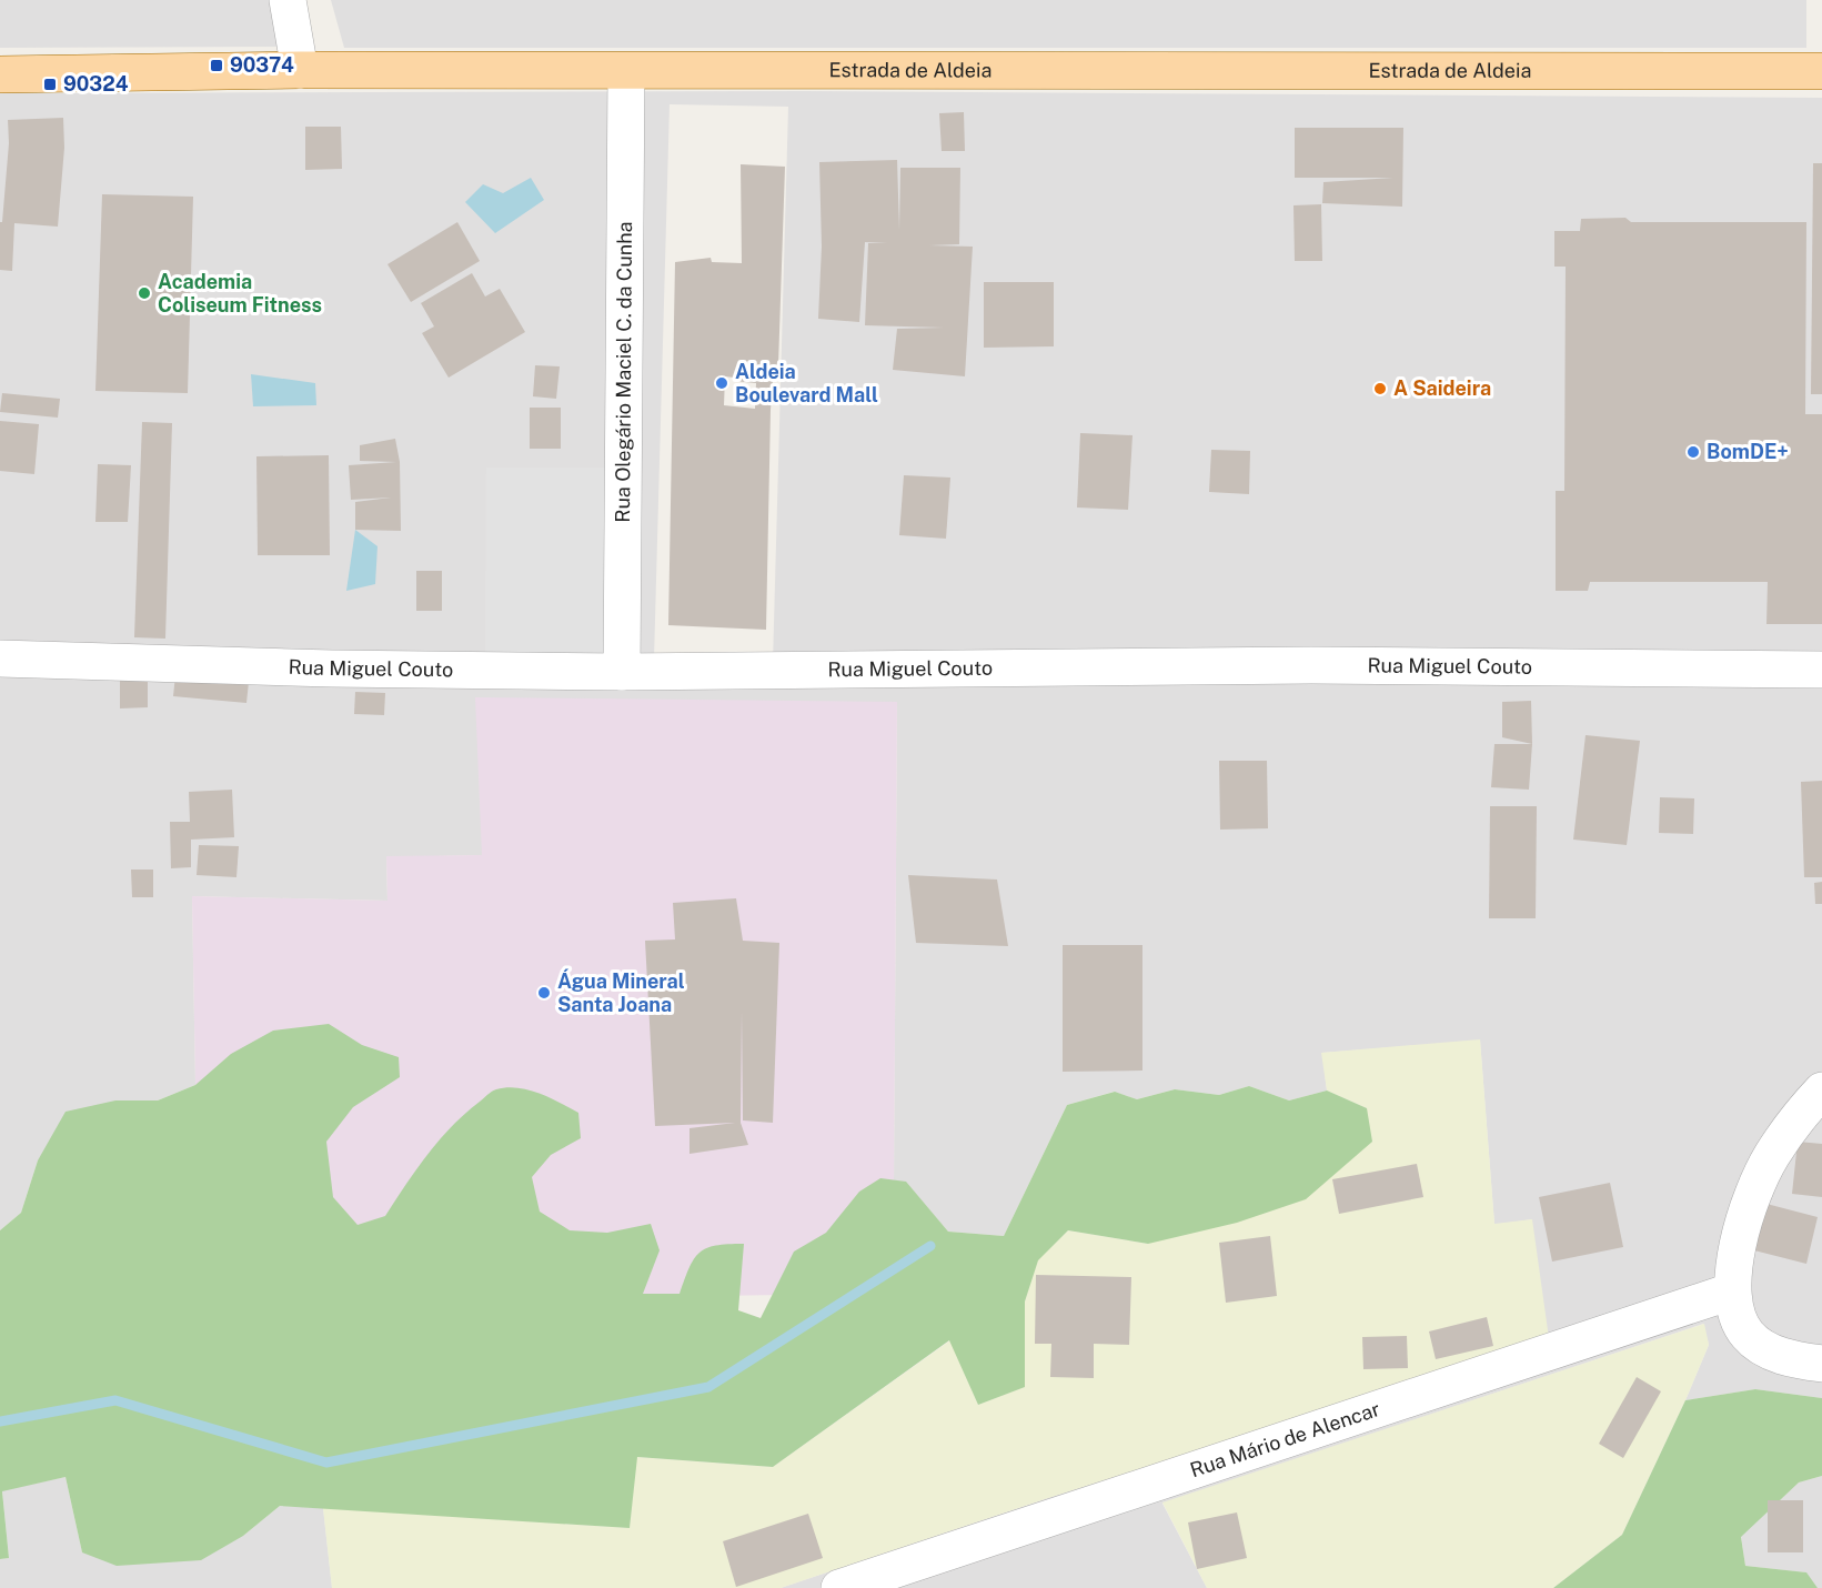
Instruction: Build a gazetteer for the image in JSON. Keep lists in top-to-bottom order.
{
  "streets": {
    "main road": ["Estrada de Aldeia"],
    "street": ["Rua Olegário Maciel C. da Cunha", "Rua Miguel Couto", "Rua Mário de Alencar"]
  },
  "crossings": [
    ["Estrada de Aldeia", "Rua Olegário Maciel C. da Cunha"],
    ["Rua Olegário Maciel C. da Cunha", "Rua Miguel Couto"]
  ],
  "places": {
    "transit": ["90374", "90324"],
    "other": [
      "Academia Coliseum Fitness",
      "Aldeia Boulevard Mall",
      "A Saideira",
      "BomDE+",
      "Água Mineral Santa Joana"
    ]
  }
}
